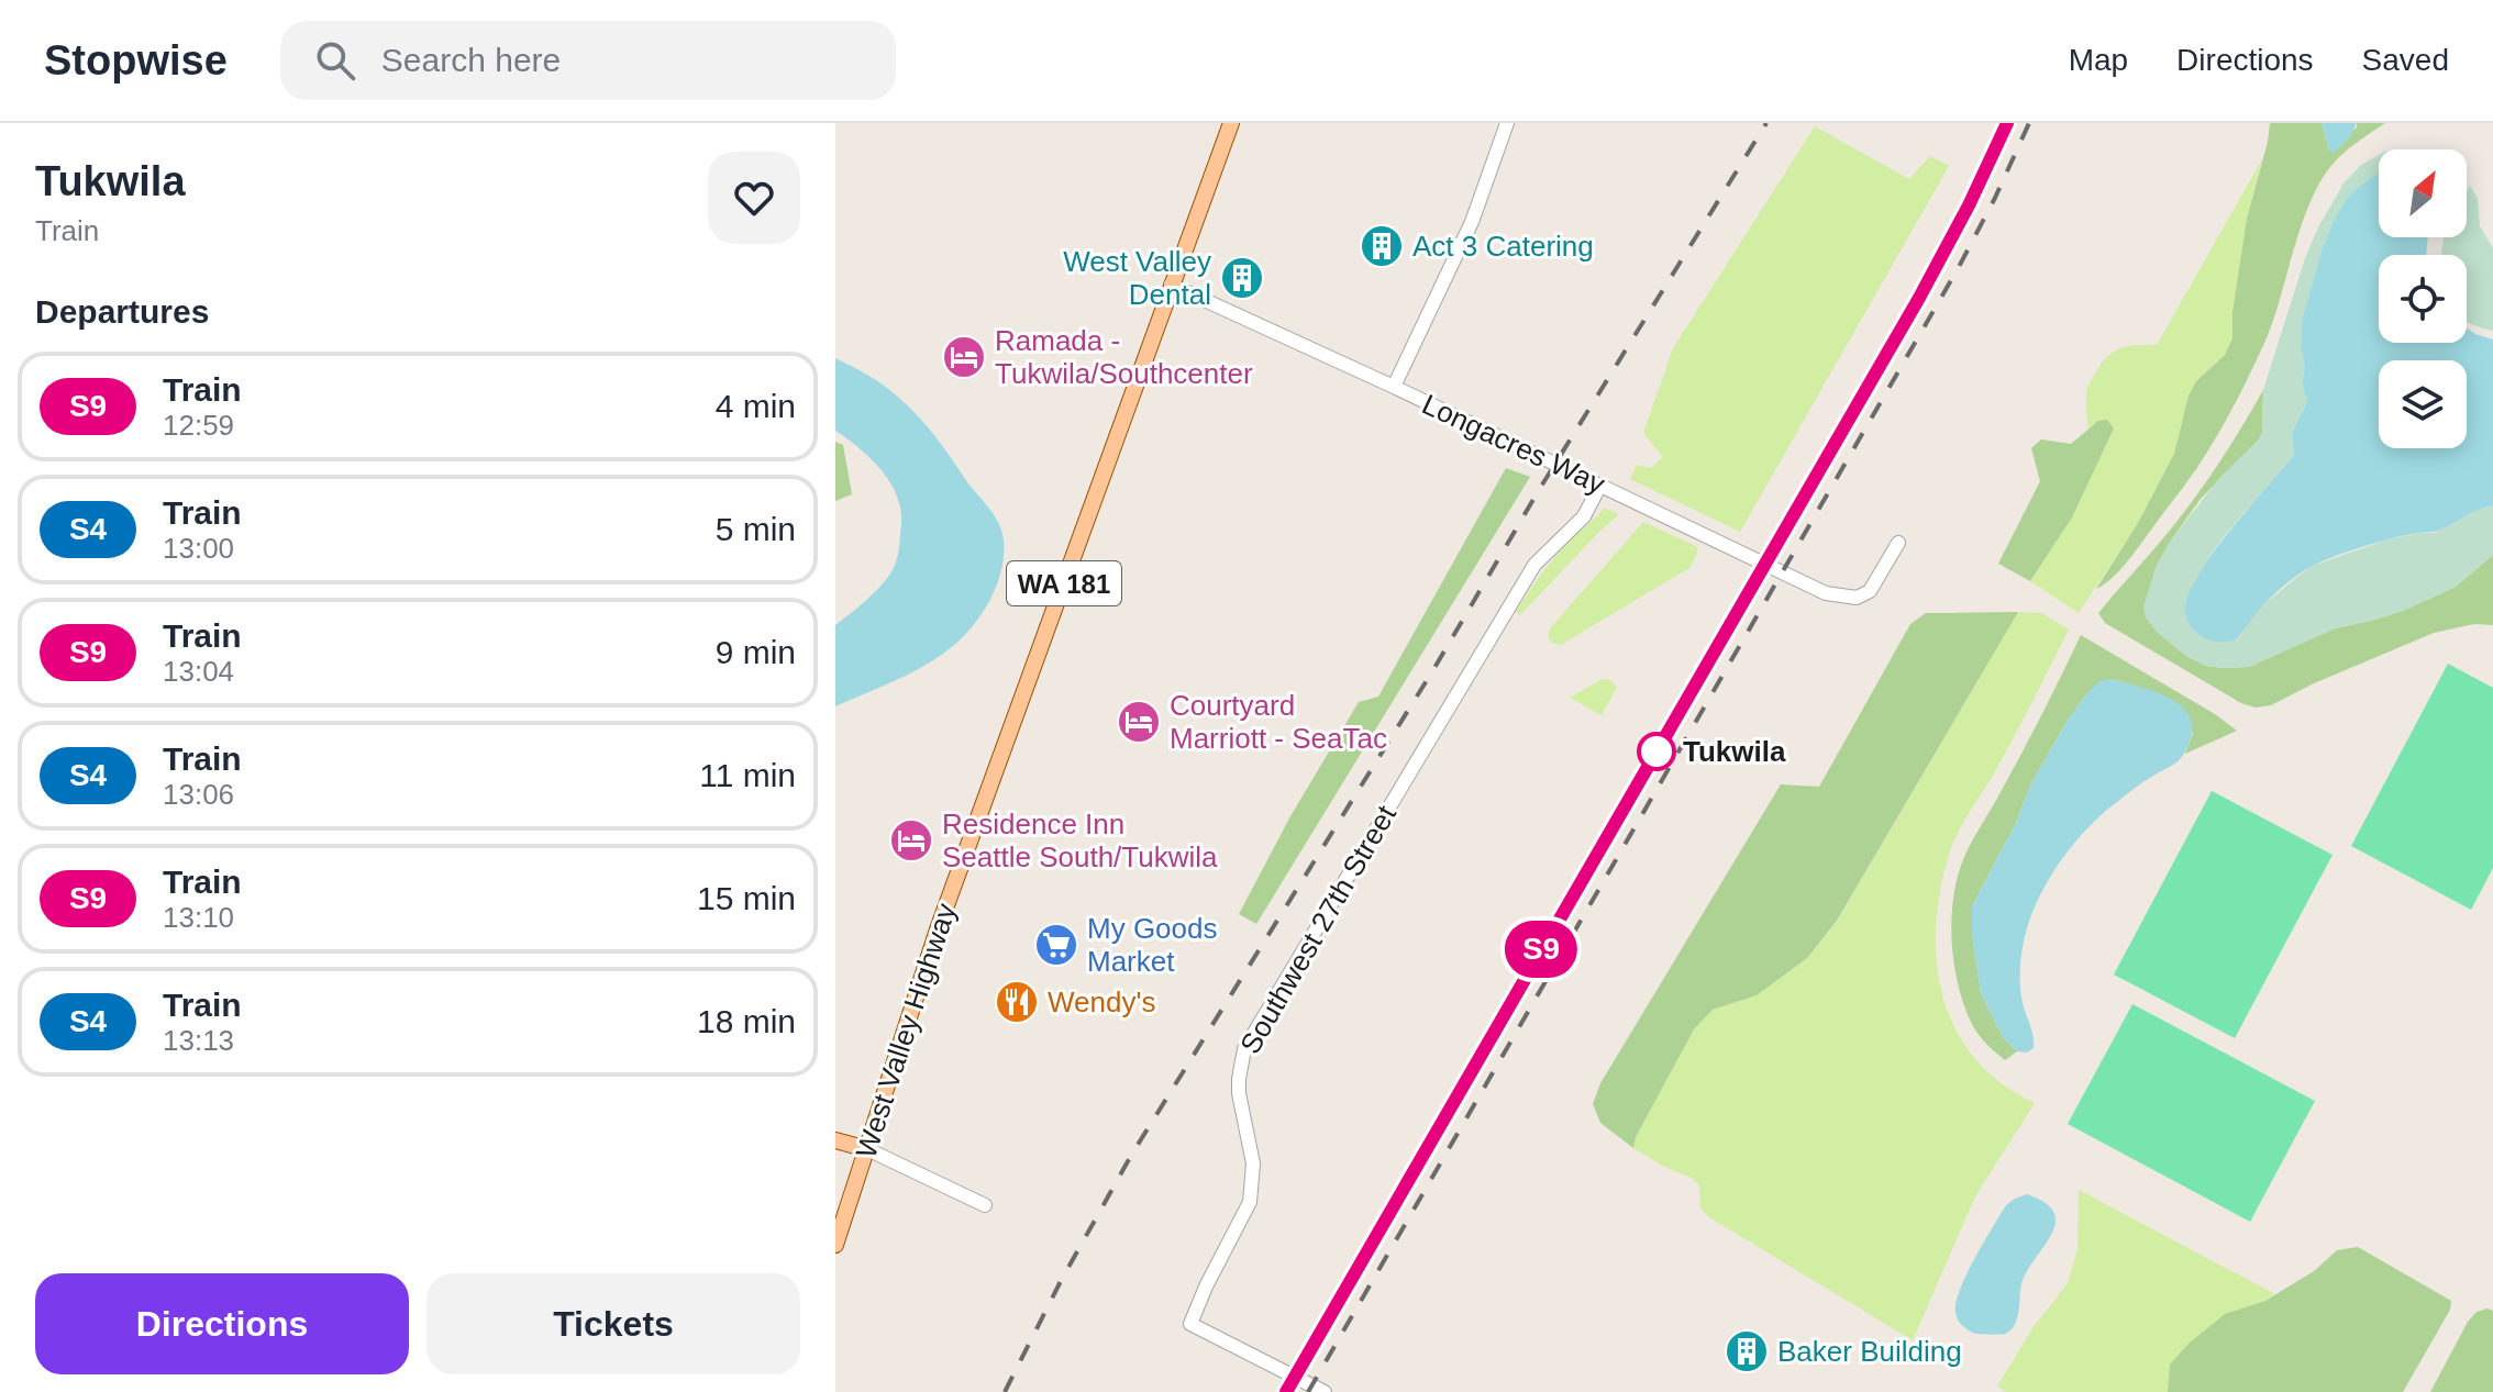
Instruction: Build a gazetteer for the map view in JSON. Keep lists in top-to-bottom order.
{
  "streets": {
    "main road": ["WA 181", "West Valley Highway"],
    "street": ["Longacres Way", "Southwest 27th Street"]
  },
  "crossings": [
    ["Longacres Way", "Southwest 27th Street"],
    ["Longacres Way", "West Valley Highway"]
  ],
  "places": {
    "building": ["Act 3 Catering", "West Valley Dental", "Baker Building"],
    "hotel": ["Ramada - Tukwila/Southcenter", "Courtyard Marriott - SeaTac", "Residence Inn Seattle South/Tukwila"],
    "other": ["Tukwila"],
    "supermarket": ["My Goods Market"],
    "restaurant": ["Wendy's"]
  },
  "north": "top right",
  "page": {
    "header": "Stopwise",
    "search": "Search here",
    "nav": ["Map", "Directions", "Saved"],
    "heading": [
      ["Tukwila", "Train"],
      "Departures"
    ],
    "on_map": "S9",
    "list": [
      {
        "mark": "S9",
        "name": "Train",
        "note": "12:59",
        "value": "4 min"
      },
      {
        "mark": "S4",
        "name": "Train",
        "note": "13:00",
        "value": "5 min"
      },
      {
        "mark": "S9",
        "name": "Train",
        "note": "13:04",
        "value": "9 min"
      },
      {
        "mark": "S4",
        "name": "Train",
        "note": "13:06",
        "value": "11 min"
      },
      {
        "mark": "S9",
        "name": "Train",
        "note": "13:10",
        "value": "15 min"
      },
      {
        "mark": "S4",
        "name": "Train",
        "note": "13:13",
        "value": "18 min"
      }
    ],
    "buttons": ["Directions", "Tickets"]
  }
}
